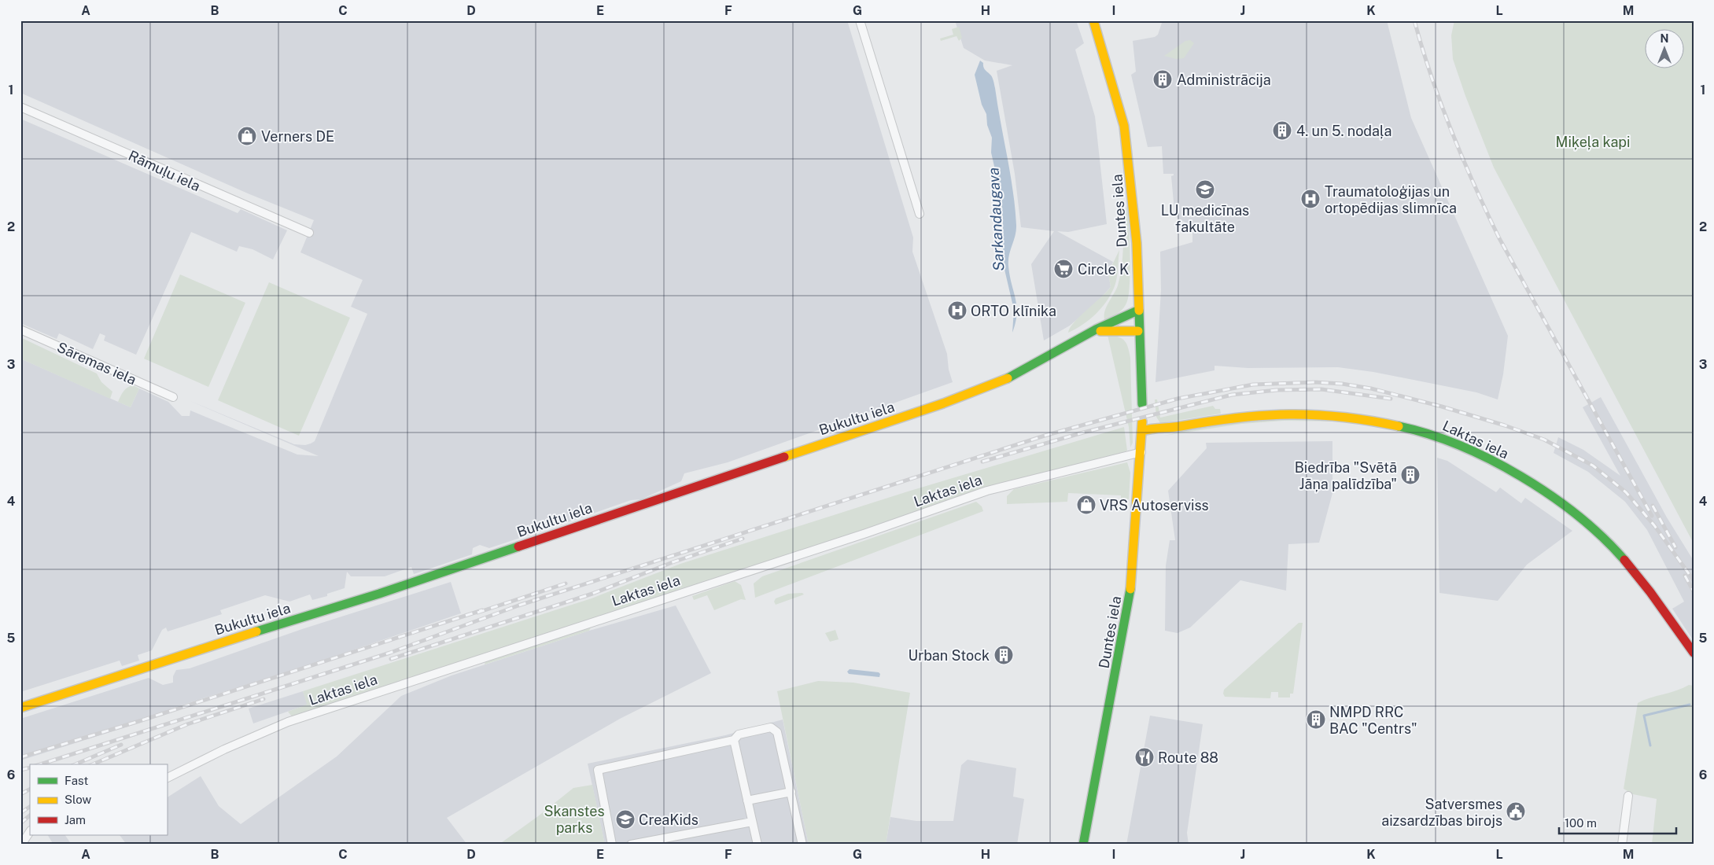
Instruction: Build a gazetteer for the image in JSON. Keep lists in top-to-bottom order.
{
  "streets": {
    "street": [
      "Rāmuļu iela",
      "Duntes iela",
      "Sāremas iela",
      "Bukultu iela",
      "Laktas iela"
    ]
  },
  "crossings": [
    ["Duntes iela", "Bukultu iela"],
    ["Duntes iela", "Laktas iela"]
  ],
  "water": ["Sarkandaugava"],
  "parks": ["Miķeļa kapi", "Skanstes parks"],
  "places": {
    "building": [
      "Administrācija",
      "4. un 5. nodaļa",
      "Biedrība \"Svētā Jāņa palīdzība\"",
      "Urban Stock",
      "NMPD RRC BAC \"Centrs\""
    ],
    "shop": ["Verners DE", "VRS Autoserviss"],
    "school or university": ["LU medicīnas fakultāte", "CreaKids"],
    "hospital": ["Traumatoloģijas un ortopēdijas slimnīca", "ORTO klīnika"],
    "supermarket": ["Circle K"],
    "restaurant": ["Route 88"],
    "public building": ["Satversmes aizsardzības birojs"]
  },
  "legend": ["Fast", "Slow", "Jam"],
  "scale_bar": "100 m",
  "north": "top",
  "grid": {
    "columns": [
      "A",
      "B",
      "C",
      "D",
      "E",
      "F",
      "G",
      "H",
      "I",
      "J",
      "K",
      "L",
      "M"
    ],
    "rows": [
      "1",
      "2",
      "3",
      "4",
      "5",
      "6"
    ]
  }
}
